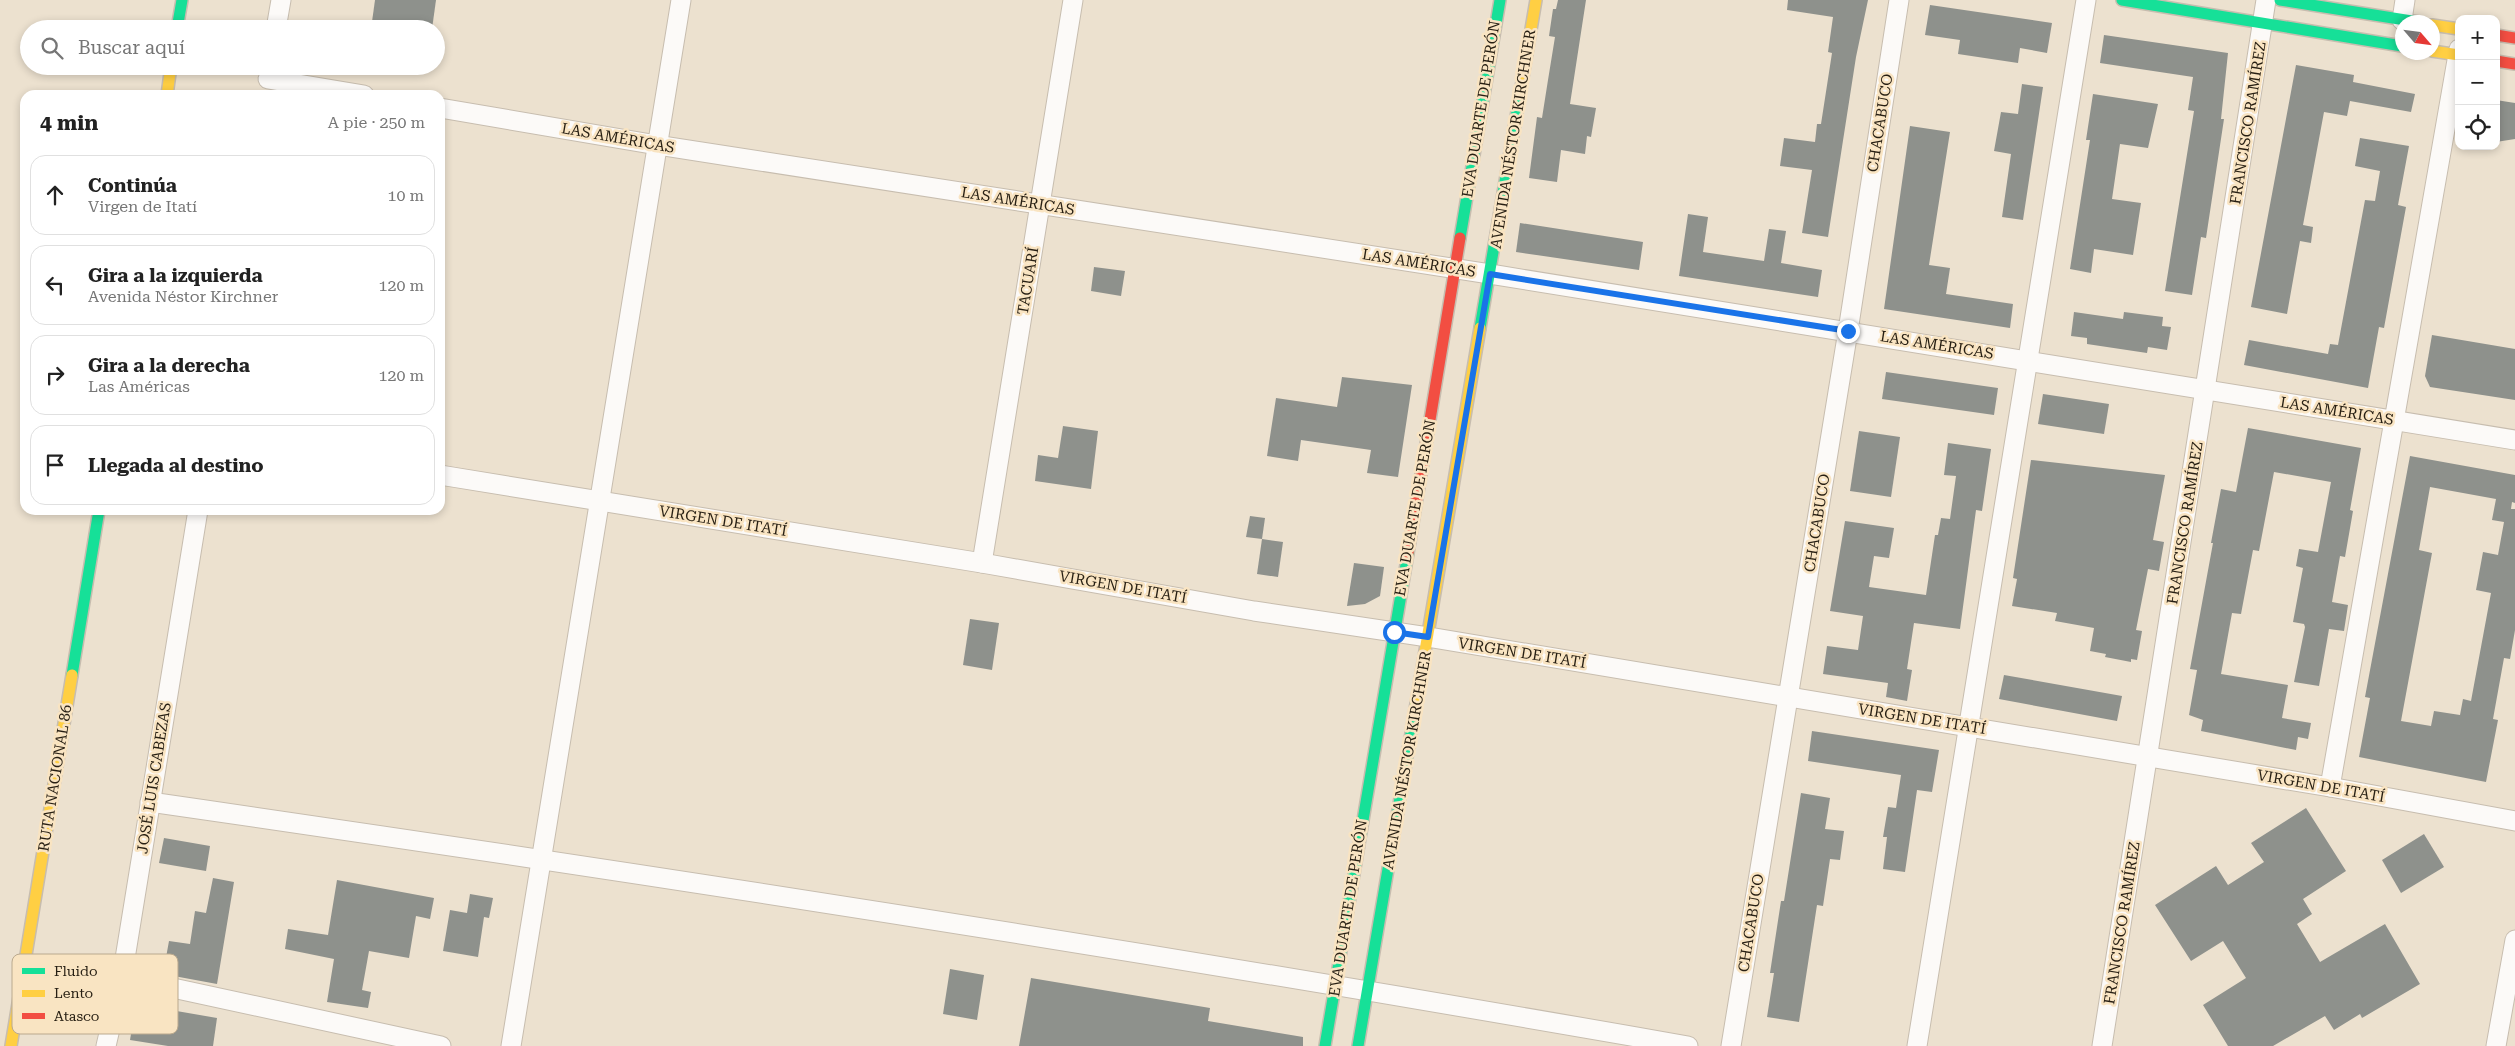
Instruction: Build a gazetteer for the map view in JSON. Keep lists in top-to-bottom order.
{
  "streets": {
    "street": [
      "EVA DUARTE DE PERÓN",
      "CHACABUCO",
      "FRANCISCO RAMÍREZ",
      "LAS AMÉRICAS",
      "AVENIDA NÉSTOR KIRCHNER",
      "TACUARÍ",
      "VIRGEN DE ITATÍ",
      "RUTA NACIONAL 86",
      "JOSÉ LUIS CABEZAS"
    ]
  },
  "crossings": [
    ["EVA DUARTE DE PERÓN", "LAS AMÉRICAS"],
    ["EVA DUARTE DE PERÓN", "VIRGEN DE ITATÍ"],
    ["CHACABUCO", "LAS AMÉRICAS"],
    ["CHACABUCO", "VIRGEN DE ITATÍ"],
    ["FRANCISCO RAMÍREZ", "LAS AMÉRICAS"],
    ["FRANCISCO RAMÍREZ", "VIRGEN DE ITATÍ"],
    ["LAS AMÉRICAS", "AVENIDA NÉSTOR KIRCHNER"],
    ["LAS AMÉRICAS", "TACUARÍ"],
    ["AVENIDA NÉSTOR KIRCHNER", "VIRGEN DE ITATÍ"],
    ["TACUARÍ", "VIRGEN DE ITATÍ"]
  ],
  "legend": ["Fluido", "Lento", "Atasco"],
  "north": "bottom right",
  "page": {
    "map_buttons": ["+", "−"],
    "search": "Buscar aquí",
    "heading": ["4 min", "A pie · 250 m"],
    "list": [
      ["Continúa", "Virgen de Itatí", "10 m"],
      ["Gira a la izquierda", "Avenida Néstor Kirchner", "120 m"],
      ["Gira a la derecha", "Las Américas", "120 m"],
      "Llegada al destino"
    ]
  }
}
